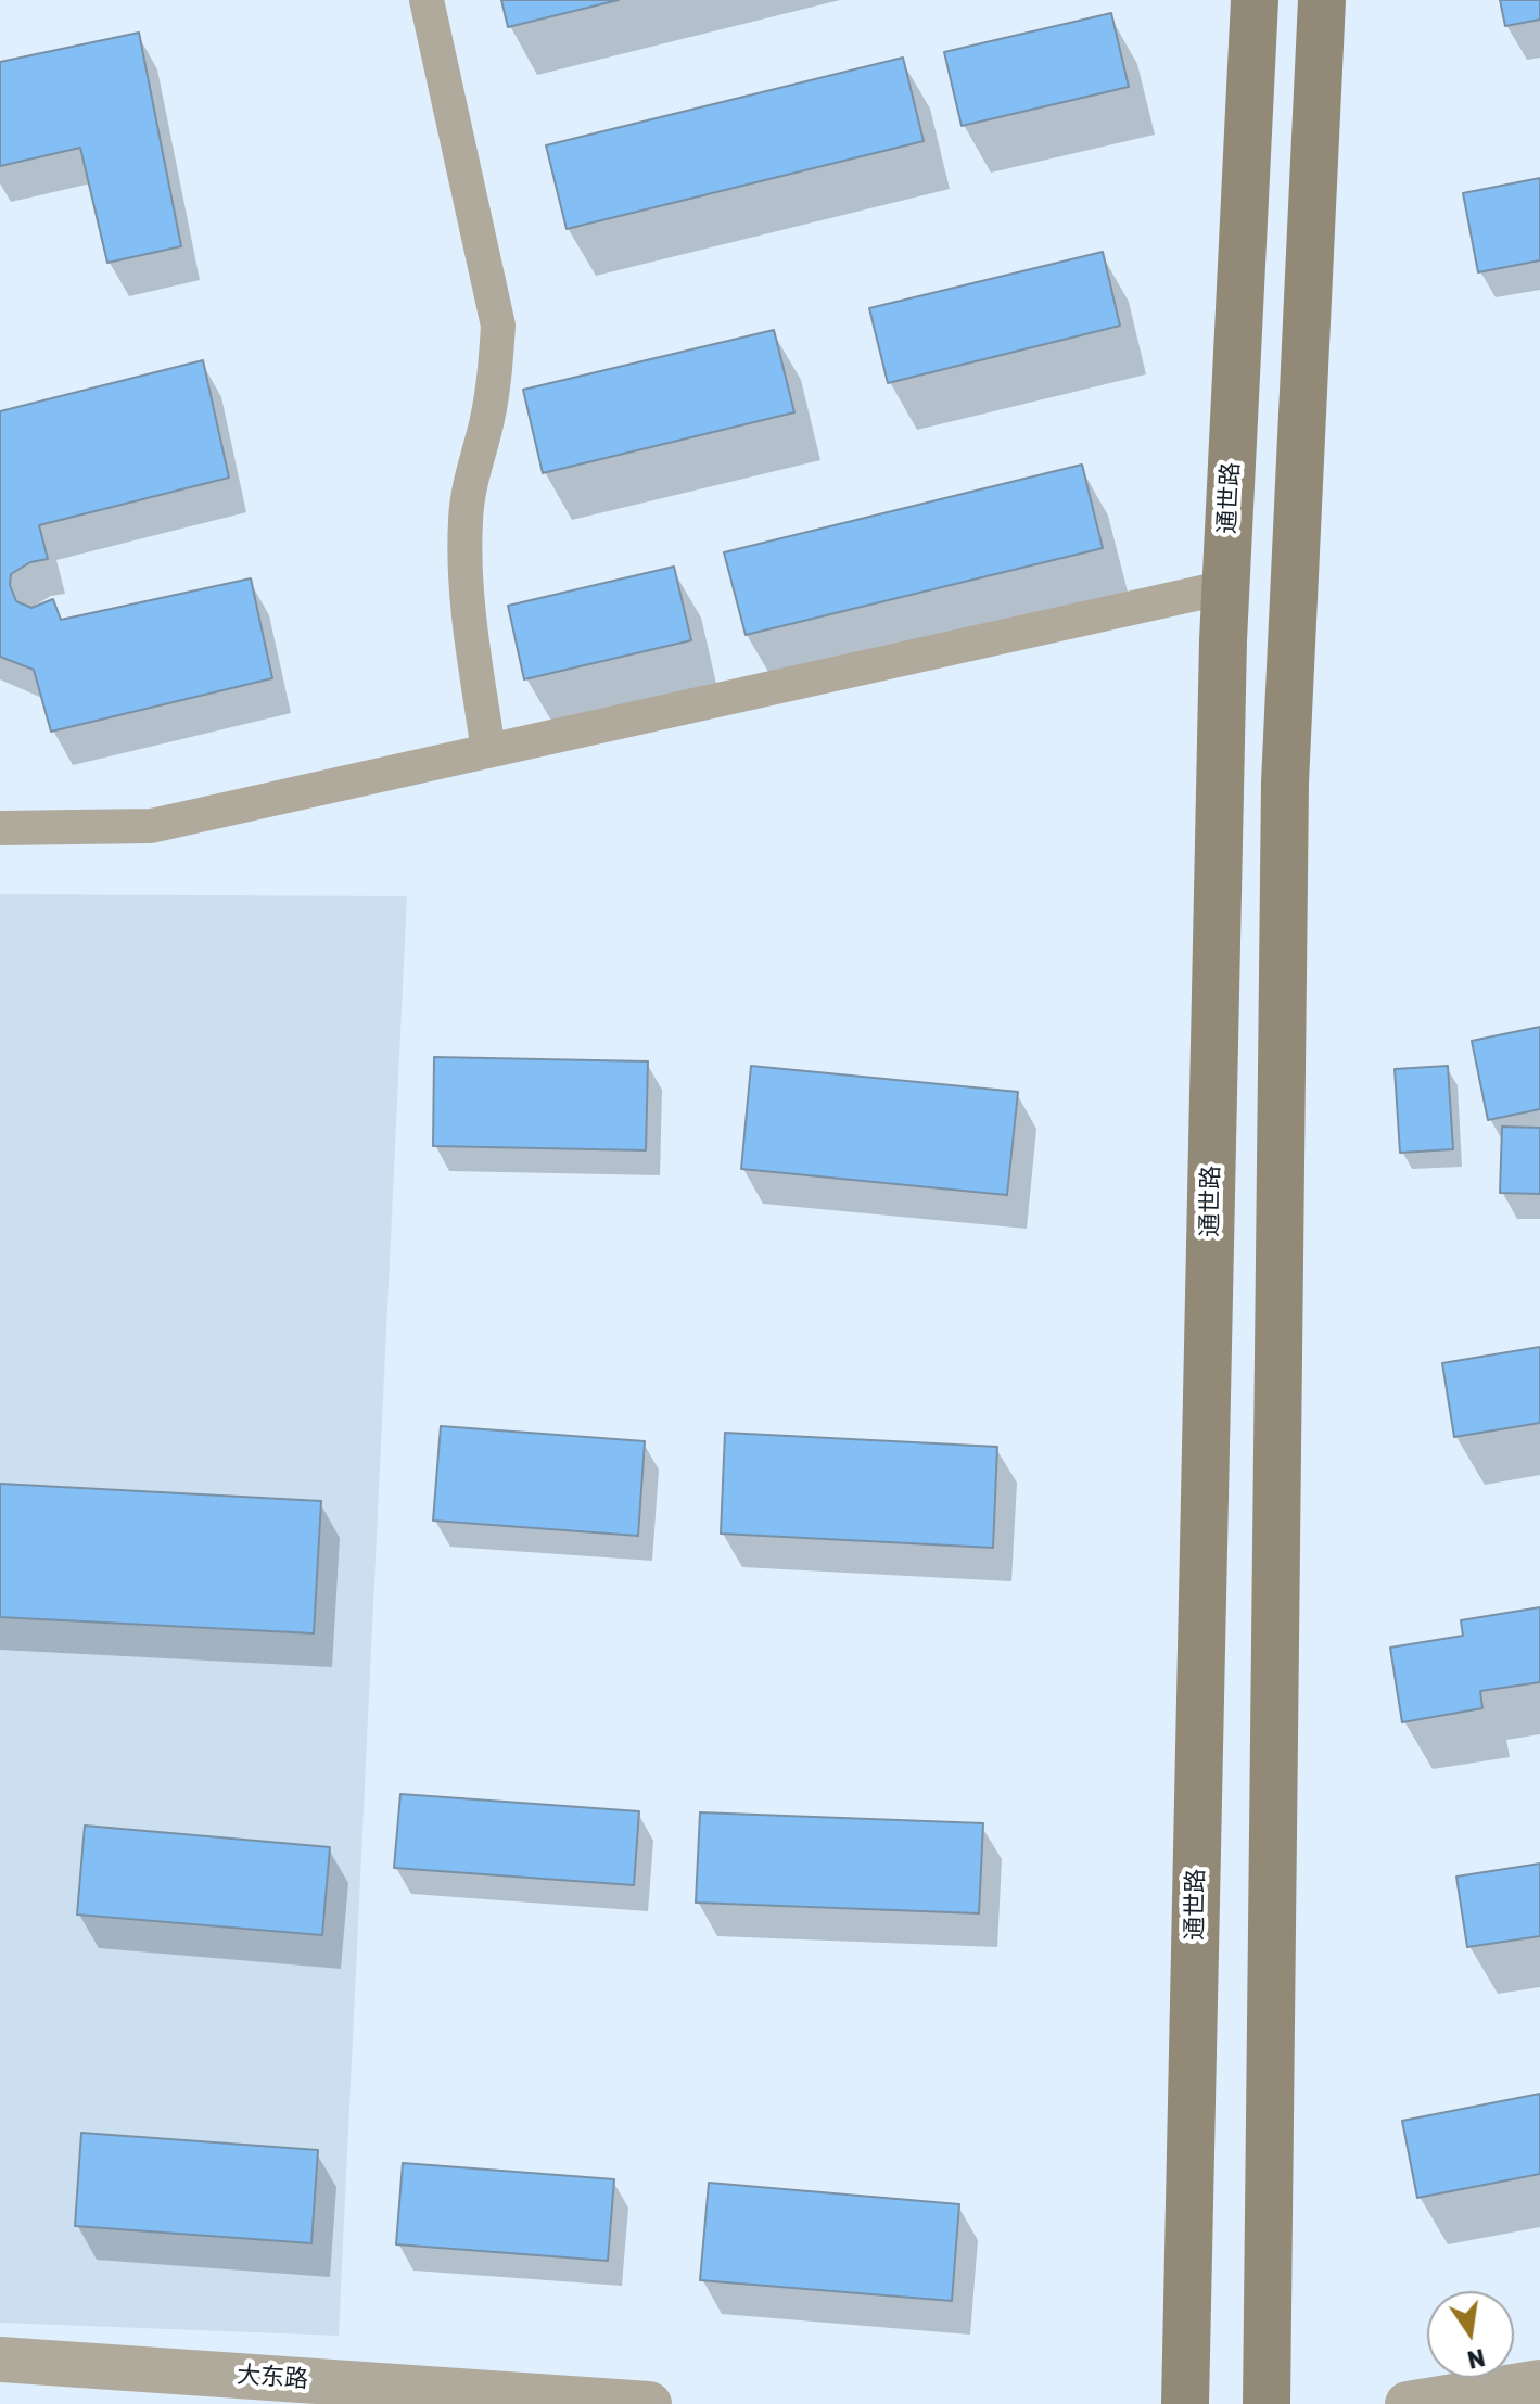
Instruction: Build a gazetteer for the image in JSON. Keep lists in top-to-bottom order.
{
  "streets": {
    "main road": ["通世路"],
    "street": ["大东路"]
  },
  "north": "bottom"
}
